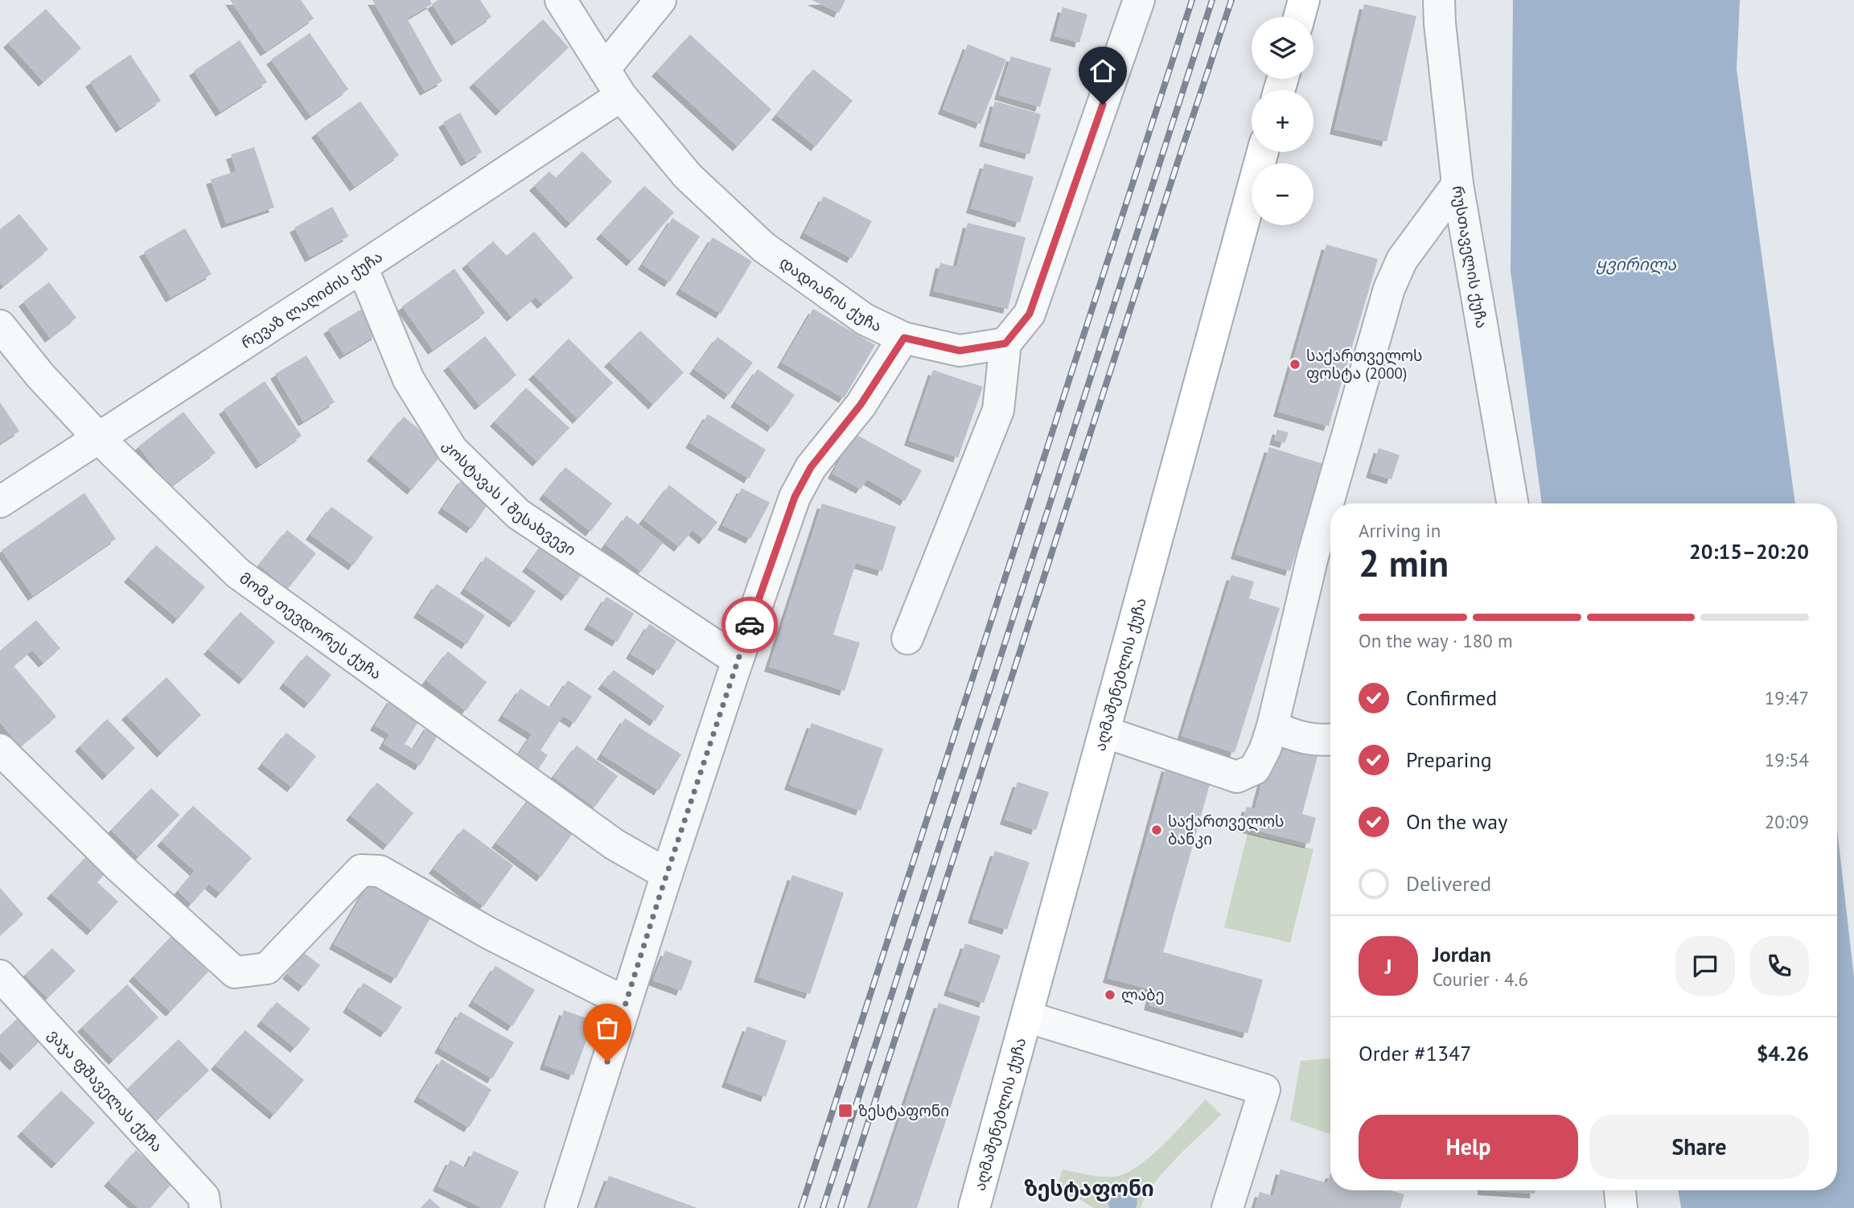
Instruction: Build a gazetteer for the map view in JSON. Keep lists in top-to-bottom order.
{
  "streets": {
    "main road": ["აღმაშენებლის ქუჩა"],
    "street": [
      "რუსთაველის ქუჩა",
      "დადიანის ქუჩა",
      "რევაზ ლაღიძის ქუჩა",
      "კოსტავას I შესახვევი",
      "მომკ თევდორეს ქუჩა",
      "ვაჯა ფშაველას ქუჩა"
    ]
  },
  "crossings": [
    ["დადიანის ქუჩა", "რევაზ ლაღიძის ქუჩა"],
    ["რევაზ ლაღიძის ქუჩა", "კოსტავას I შესახვევი"],
    ["რევაზ ლაღიძის ქუჩა", "მომკ თევდორეს ქუჩა"]
  ],
  "districts": ["ზესტაფონი"],
  "water": ["ყვირილა"],
  "places": {
    "other": ["საქართველოს ფოსტა (2000)", "საქართველოს ბანკი", "ლაბე"],
    "transit": ["ზესტაფონი"]
  },
  "page": {
    "map_buttons": ["+", "−"],
    "heading": ["2 min", "Arriving in", "20:15–20:20"],
    "panel": [
      "Jordan",
      "Courier · 4.6",
      "Order #1347",
      "$4.26"
    ],
    "bar": "On the way · 180 m",
    "list": [
      ["Confirmed", "19:47"],
      ["Preparing", "19:54"],
      ["On the way", "20:09"],
      "Delivered"
    ],
    "round": "J",
    "buttons": ["Help", "Share"]
  }
}
